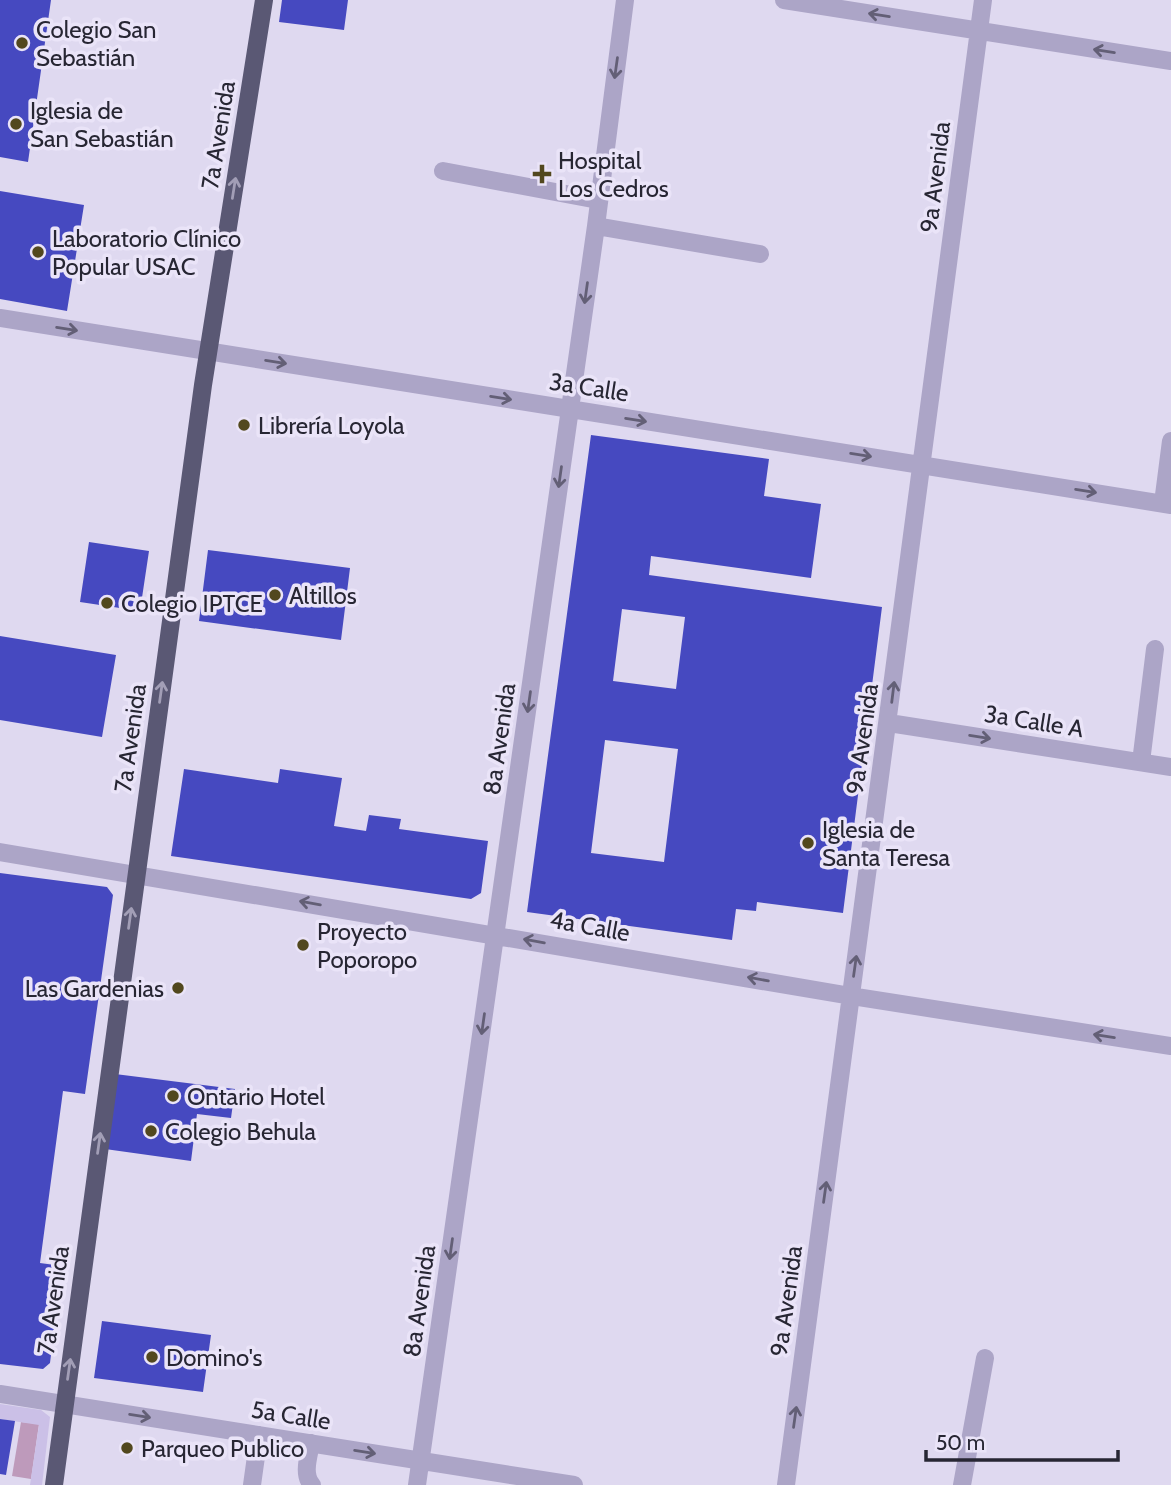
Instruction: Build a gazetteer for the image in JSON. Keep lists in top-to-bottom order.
{
  "streets": {
    "main road": ["7a Avenida"],
    "street": [
      "9a Avenida",
      "3a Calle",
      "3a Calle A",
      "8a Avenida",
      "4a Calle",
      "5a Calle"
    ]
  },
  "crossings": [
    ["7a Avenida", "3a Calle"],
    ["7a Avenida", "4a Calle"],
    ["7a Avenida", "5a Calle"],
    ["9a Avenida", "3a Calle"],
    ["9a Avenida", "3a Calle A"],
    ["9a Avenida", "4a Calle"],
    ["3a Calle", "8a Avenida"],
    ["8a Avenida", "4a Calle"],
    ["8a Avenida", "5a Calle"]
  ],
  "one_way": [
    "7a Avenida",
    "9a Avenida",
    "3a Calle",
    "3a Calle A",
    "8a Avenida",
    "4a Calle",
    "5a Calle"
  ],
  "places": {
    "other": [
      "Colegio San Sebastián",
      "Iglesia de San Sebastián",
      "Laboratorio Clínico Popular USAC",
      "Librería Loyola",
      "Altillos",
      "Colegio IPTCE",
      "Iglesia de Santa Teresa",
      "Proyecto Poporopo",
      "Las Gardenias",
      "Ontario Hotel",
      "Colegio Behula",
      "Domino's",
      "Parqueo Publico"
    ],
    "health": ["Hospital Los Cedros"]
  },
  "scale_bar": "50 m"
}
